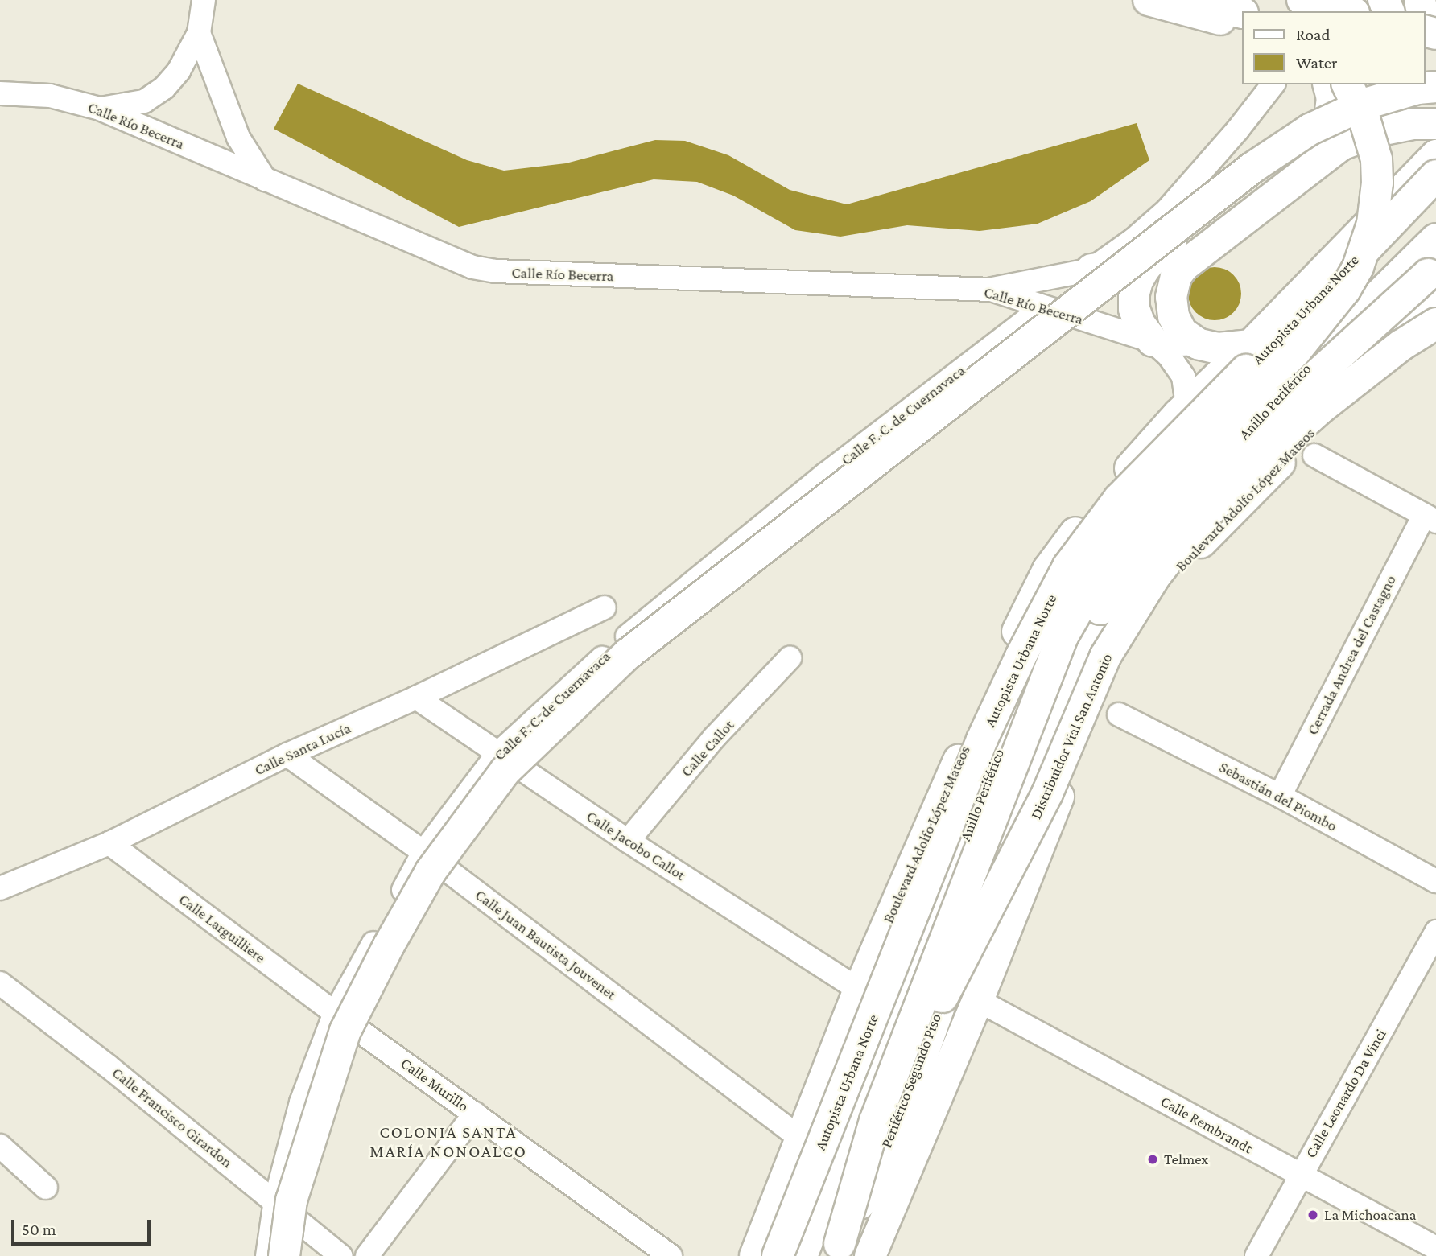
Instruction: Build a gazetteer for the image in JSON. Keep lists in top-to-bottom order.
{
  "streets": {
    "main road": [
      "Autopista Urbana Norte",
      "Anillo Periférico",
      "Boulevard Adolfo López Mateos",
      "Distribuidor Vial San Antonio",
      "Periférico Segundo Piso"
    ],
    "street": [
      "Calle Río Becerra",
      "Calle F. C. de Cuernavaca",
      "Cerrada Andrea del Castagno",
      "Calle Callot",
      "Calle Santa Lucía",
      "Sebastián del Piombo",
      "Calle Jacobo Callot",
      "Calle Larguilliere",
      "Calle Juan Bautista Jouvenet",
      "Calle Murillo",
      "Calle Leonardo Da Vinci",
      "Calle Francisco Girardon",
      "Calle Rembrandt"
    ]
  },
  "crossings": [
    ["Calle Río Becerra", "Calle F. C. de Cuernavaca"],
    ["Calle Río Becerra", "Boulevard Adolfo López Mateos"],
    ["Anillo Periférico", "Periférico Segundo Piso"],
    ["Calle F. C. de Cuernavaca", "Calle Jacobo Callot"],
    ["Calle F. C. de Cuernavaca", "Calle Larguilliere"],
    ["Calle F. C. de Cuernavaca", "Calle Juan Bautista Jouvenet"],
    ["Calle F. C. de Cuernavaca", "Calle Murillo"],
    ["Calle F. C. de Cuernavaca", "Calle Francisco Girardon"],
    ["Boulevard Adolfo López Mateos", "Calle Jacobo Callot"],
    ["Boulevard Adolfo López Mateos", "Calle Juan Bautista Jouvenet"],
    ["Boulevard Adolfo López Mateos", "Calle Rembrandt"],
    ["Cerrada Andrea del Castagno", "Sebastián del Piombo"],
    ["Distribuidor Vial San Antonio", "Periférico Segundo Piso"],
    ["Calle Callot", "Calle Jacobo Callot"],
    ["Calle Santa Lucía", "Calle Jacobo Callot"],
    ["Calle Santa Lucía", "Calle Larguilliere"],
    ["Calle Santa Lucía", "Calle Juan Bautista Jouvenet"],
    ["Calle Larguilliere", "Calle Murillo"],
    ["Calle Leonardo Da Vinci", "Calle Rembrandt"]
  ],
  "districts": ["COLONIA SANTA MARÍA NONOALCO"],
  "places": ["Telmex", "La Michoacana"],
  "legend": ["Road", "Water"],
  "scale_bar": "50 m"
}
